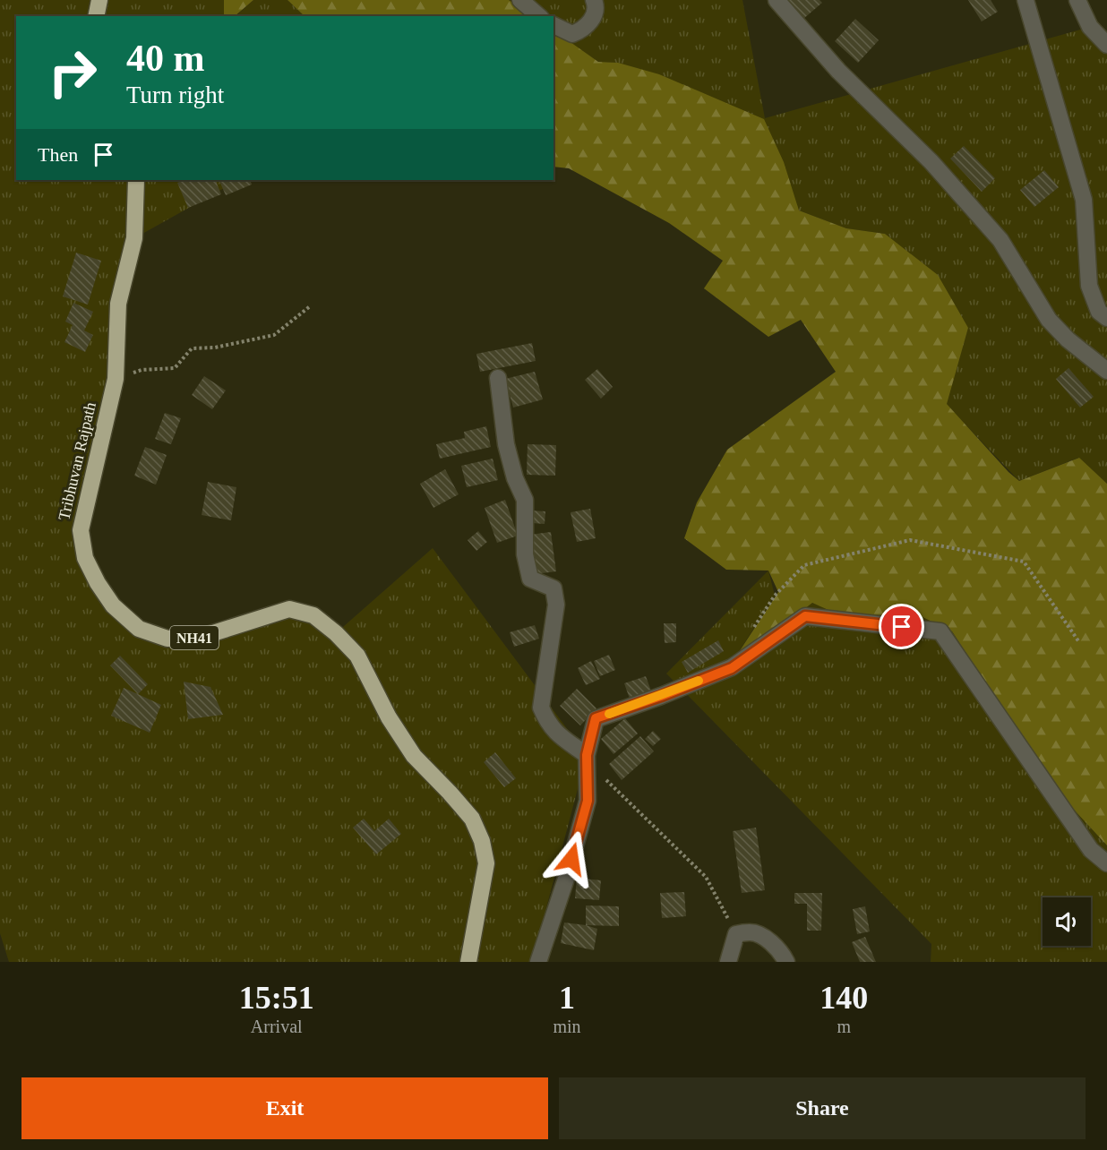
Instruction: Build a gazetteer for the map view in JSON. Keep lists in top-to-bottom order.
{
  "streets": {
    "highway": ["Tribhuvan Rajpath", "NH41"]
  },
  "page": {
    "turn": ["40 m", "Turn right"],
    "then": "Then",
    "eta": [
      "15:51",
      "Arrival",
      "1",
      "min",
      "140",
      "m"
    ],
    "buttons": ["Exit", "Share"]
  }
}
